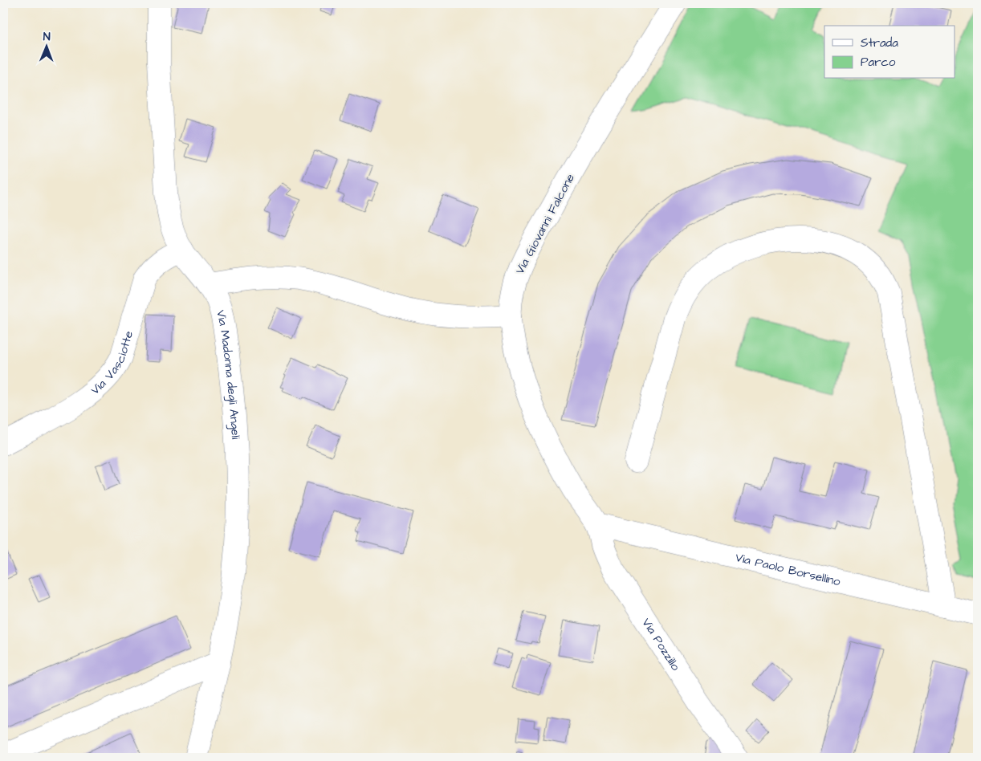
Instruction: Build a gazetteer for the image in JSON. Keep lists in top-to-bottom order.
{
  "streets": {
    "street": [
      "Via Giovanni Falcone",
      "Via Vasciotte",
      "Via Madonna degli Angeli",
      "Via Paolo Borsellino",
      "Via Pozzillo"
    ]
  },
  "crossings": [
    ["Via Giovanni Falcone", "Via Paolo Borsellino"],
    ["Via Giovanni Falcone", "Via Pozzillo"],
    ["Via Vasciotte", "Via Madonna degli Angeli"],
    ["Via Paolo Borsellino", "Via Pozzillo"]
  ],
  "legend": ["Strada", "Parco"],
  "north": "top"
}
